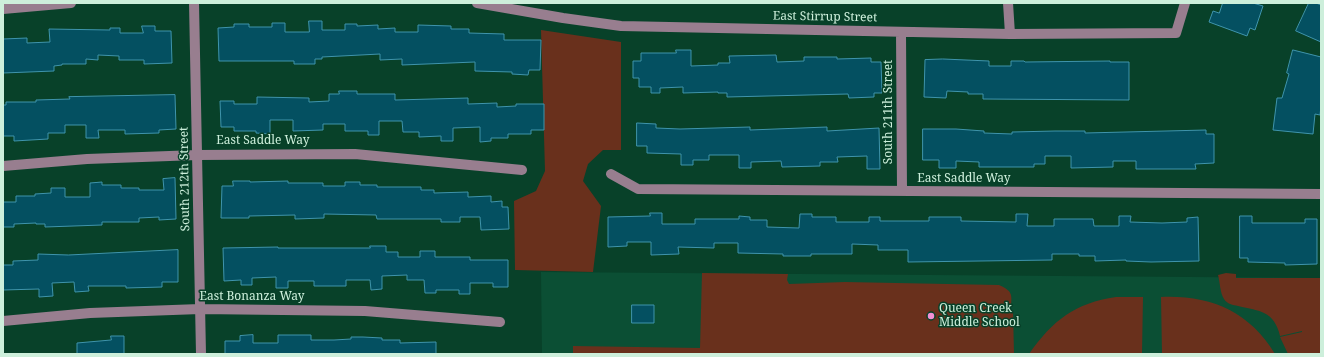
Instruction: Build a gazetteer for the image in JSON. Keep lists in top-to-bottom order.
{
  "streets": {
    "street": [
      "East Stirrup Street",
      "South 211th Street",
      "East Saddle Way",
      "South 212th Street",
      "East Bonanza Way"
    ]
  },
  "crossings": [
    ["East Stirrup Street", "South 211th Street"],
    ["South 211th Street", "East Saddle Way"],
    ["East Saddle Way", "South 212th Street"],
    ["South 212th Street", "East Bonanza Way"]
  ],
  "places": ["Queen Creek Middle School"]
}
